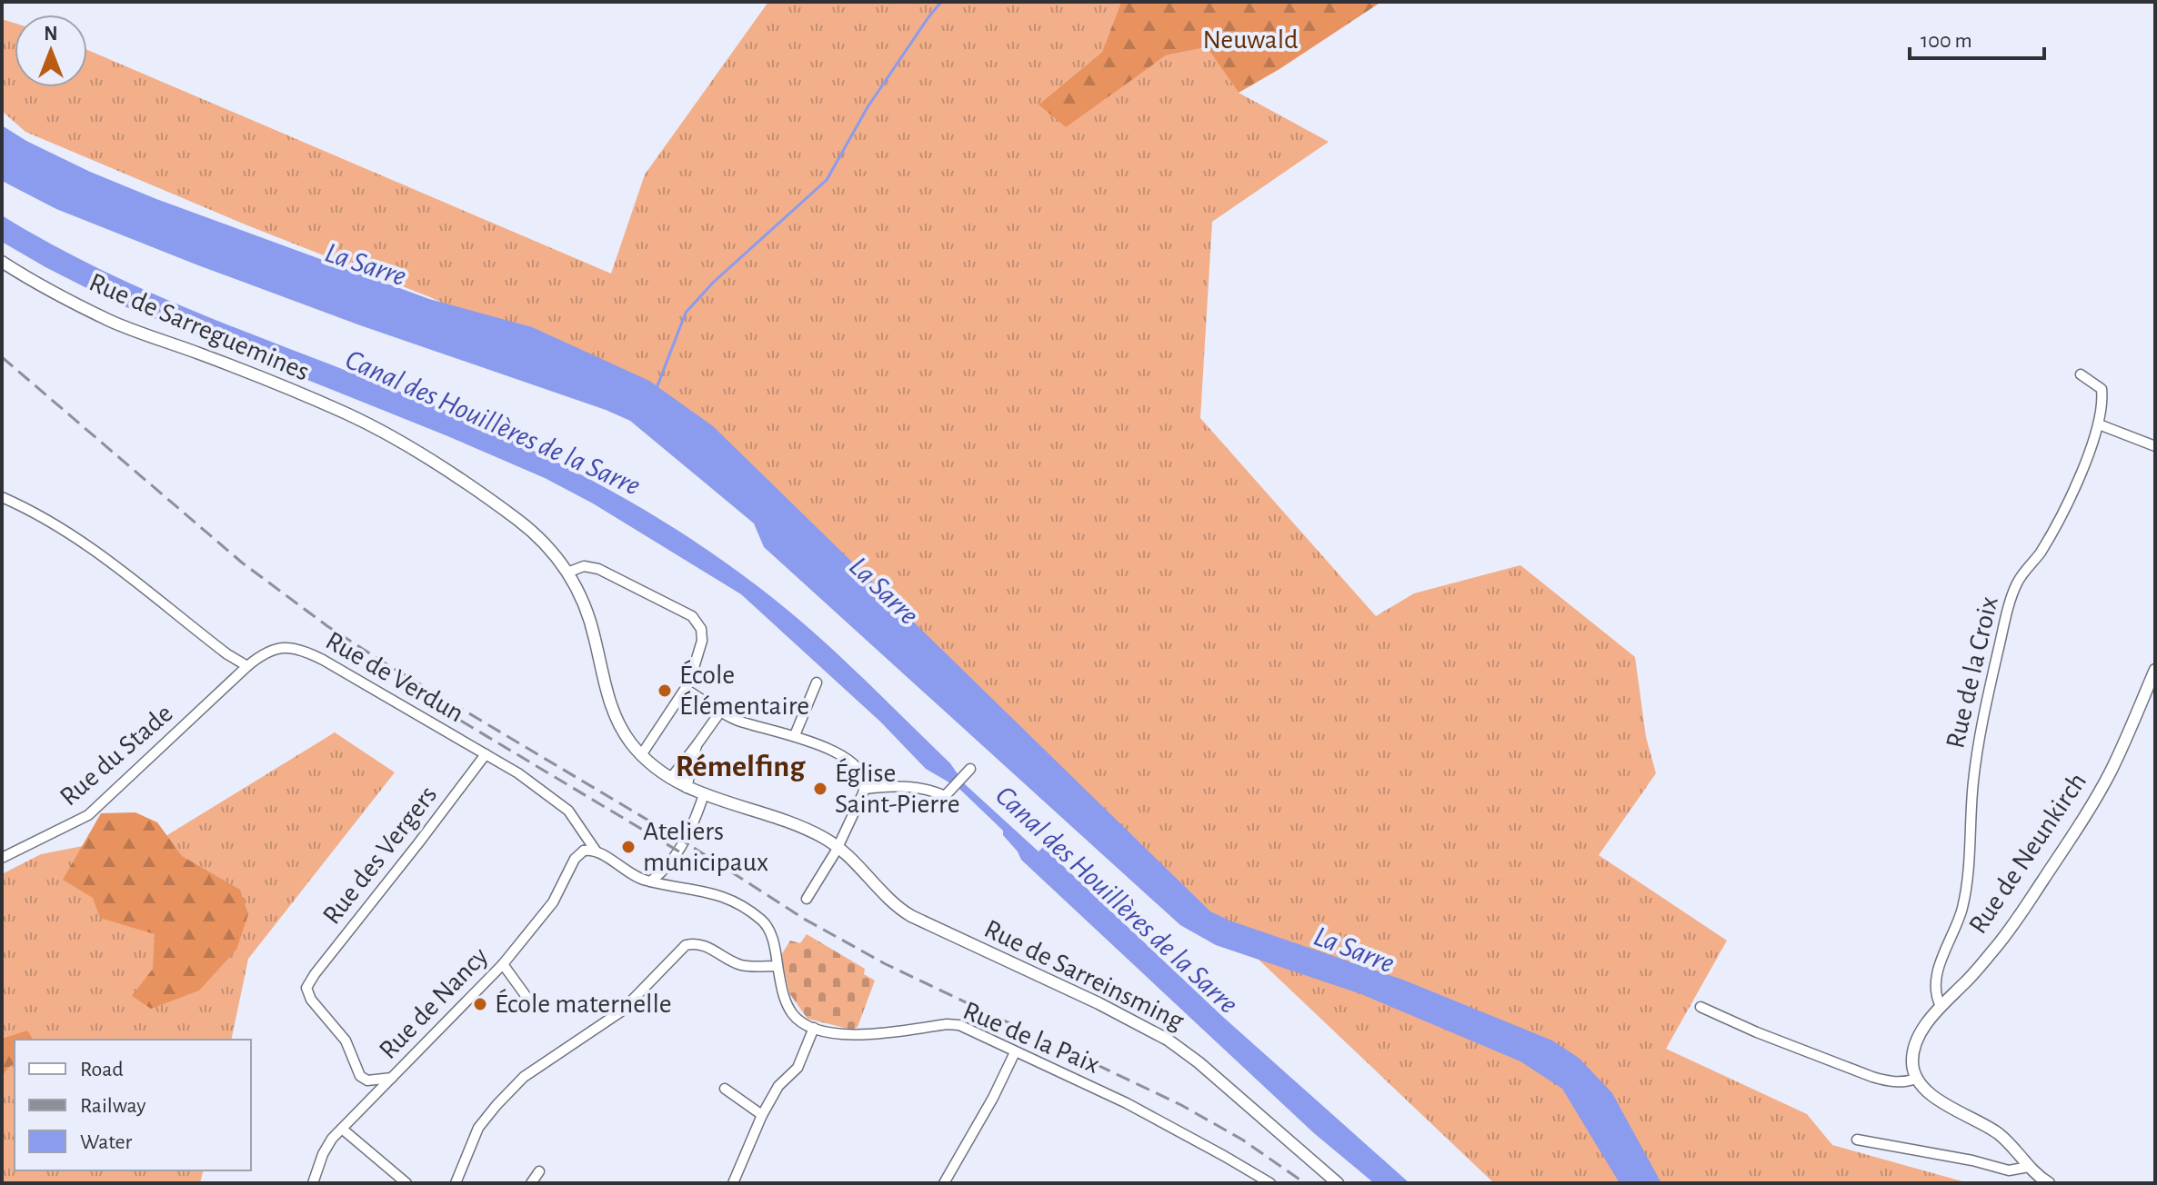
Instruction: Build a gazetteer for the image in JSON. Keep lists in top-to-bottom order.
{
  "streets": {
    "street": [
      "Rue de Sarreguemines",
      "Rue de la Croix",
      "Rue de Verdun",
      "Rue du Stade",
      "Rue de Neunkirch",
      "Rue des Vergers",
      "Rue de Sarreinsming",
      "Rue de Nancy",
      "Rue de la Paix"
    ]
  },
  "crossings": [
    ["Rue de Sarreguemines", "Rue de Sarreinsming"],
    ["Rue de la Croix", "Rue de Neunkirch"],
    ["Rue de Verdun", "Rue du Stade"],
    ["Rue de Verdun", "Rue des Vergers"],
    ["Rue de Verdun", "Rue de la Paix"],
    ["Rue des Vergers", "Rue de Nancy"]
  ],
  "districts": ["Rémelfing"],
  "water": ["La Sarre", "Canal des Houillères de la Sarre"],
  "parks": ["Neuwald"],
  "places": [
    "École Élémentaire",
    "Église Saint-Pierre",
    "Ateliers municipaux",
    "École maternelle"
  ],
  "legend": ["Road", "Railway", "Water"],
  "scale_bar": "100 m",
  "north": "top"
}
